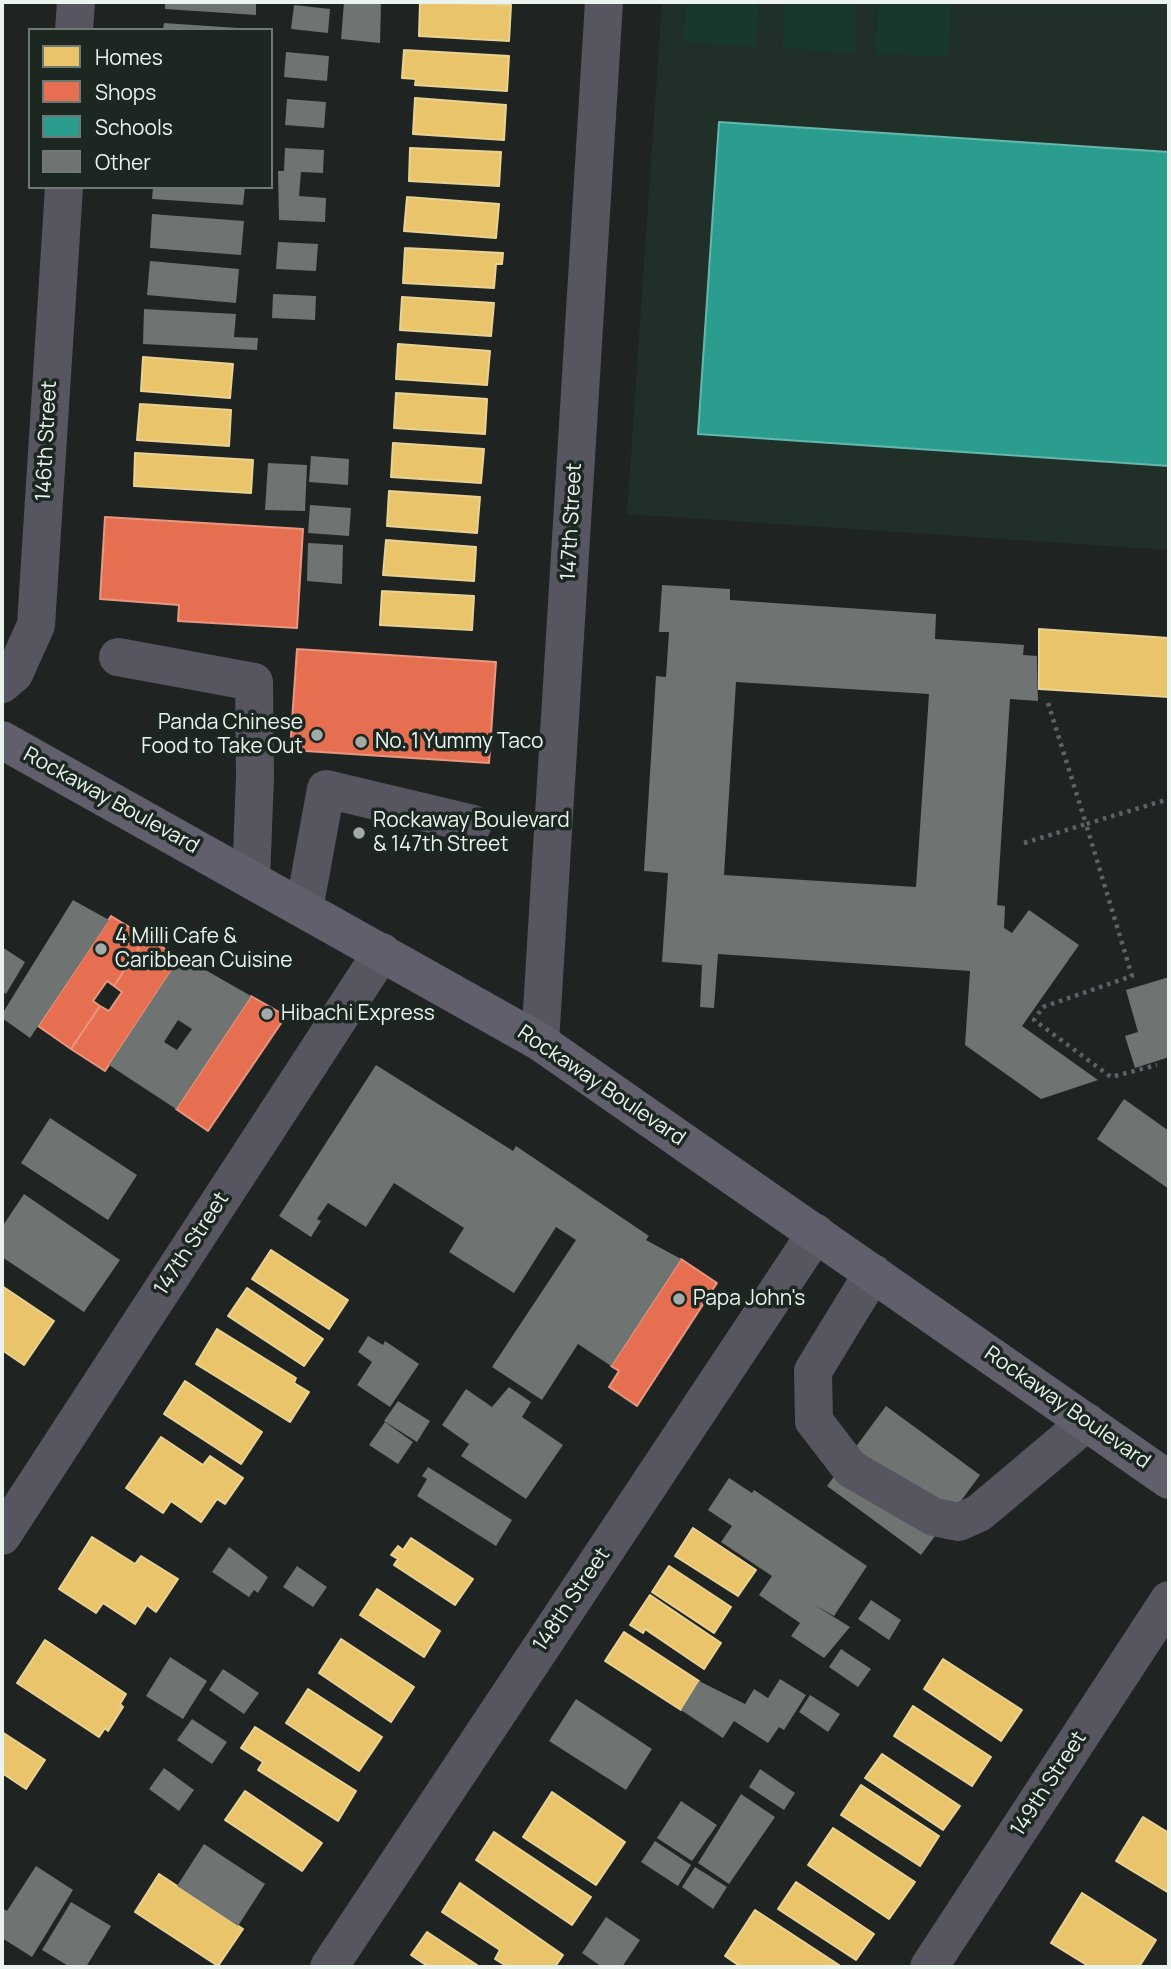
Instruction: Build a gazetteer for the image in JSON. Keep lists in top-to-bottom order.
{
  "streets": {
    "main road": ["Rockaway Boulevard"],
    "street": [
      "146th Street",
      "147th Street",
      "148th Street",
      "149th Street"
    ]
  },
  "crossings": [
    ["147th Street", "Rockaway Boulevard"],
    ["Rockaway Boulevard", "148th Street"]
  ],
  "places": [
    "Panda Chinese Food to Take Out",
    "No. 1 Yummy Taco",
    "Rockaway Boulevard & 147th Street",
    "4 Milli Cafe & Caribbean Cuisine",
    "Hibachi Express",
    "Papa John's"
  ],
  "legend": [
    "Homes",
    "Shops",
    "Schools",
    "Other"
  ]
}
